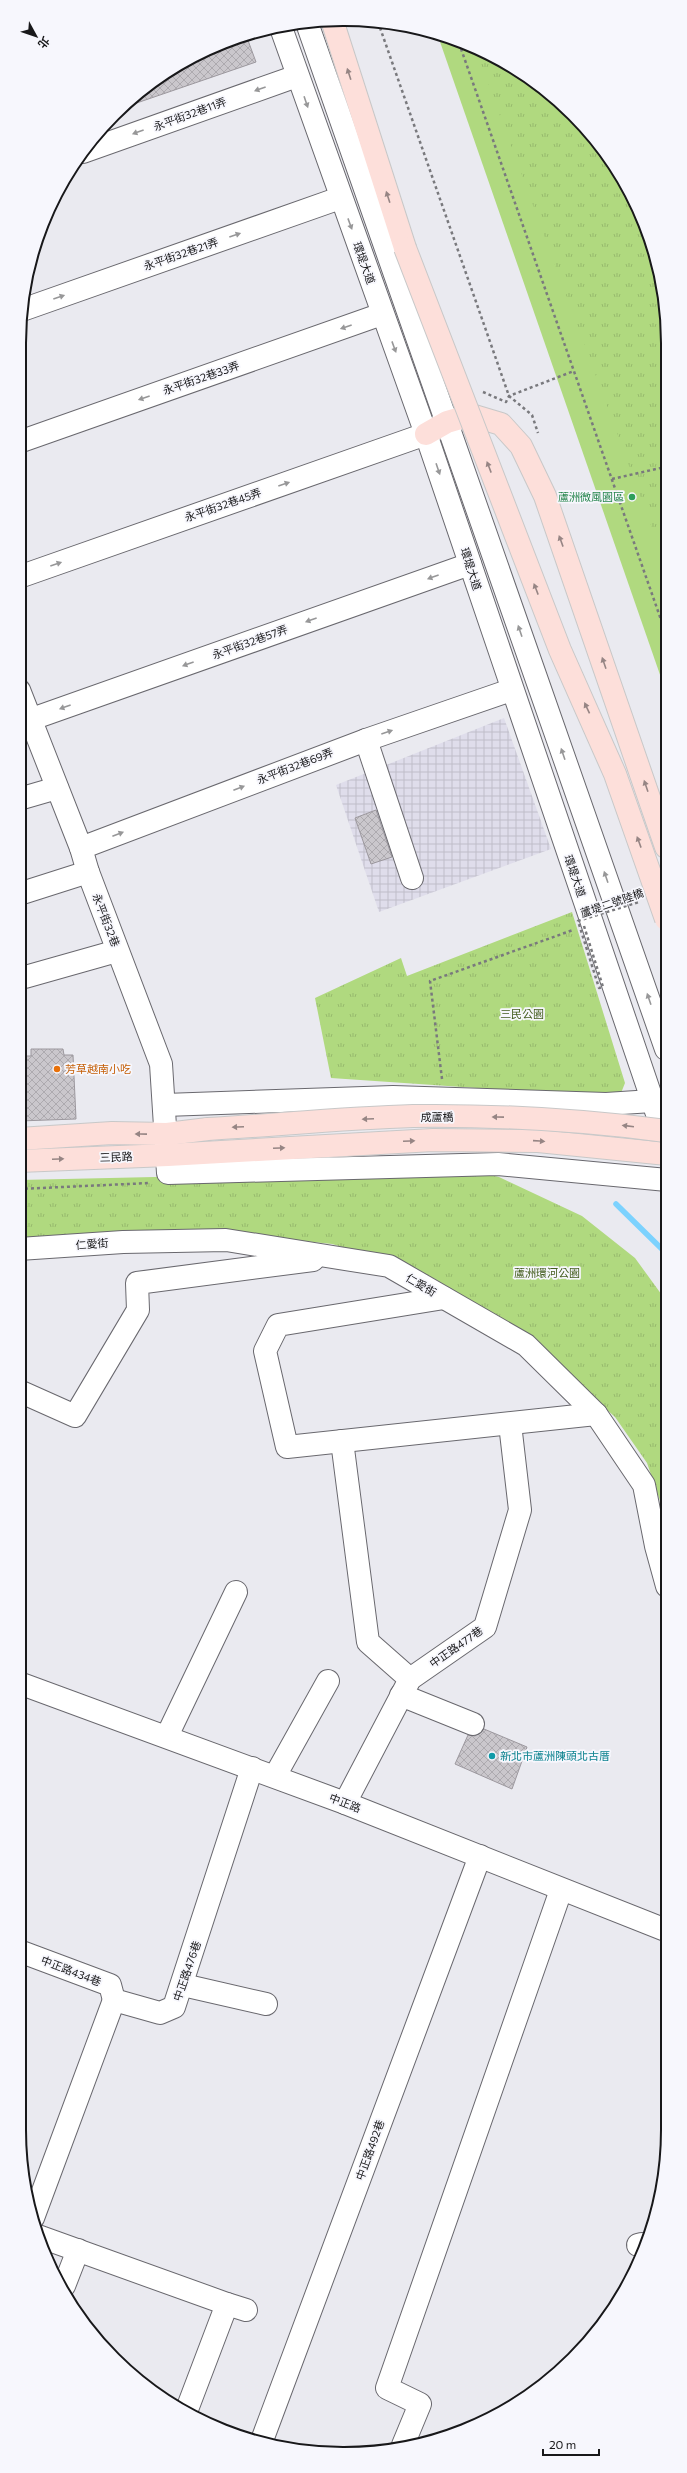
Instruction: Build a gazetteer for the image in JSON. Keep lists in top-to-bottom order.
{
  "streets": {
    "main road": ["成蘆橋", "三民路"],
    "street": [
      "永平街32巷11弄",
      "永平街32巷21弄",
      "環堤大道",
      "永平街32巷33弄",
      "永平街32巷45弄",
      "永平街32巷57弄",
      "永平街32巷69弄",
      "永平街32巷",
      "仁愛街",
      "中正路477巷",
      "中正路",
      "中正路434巷",
      "中正路476巷",
      "中正路492巷"
    ],
    "path": ["蘆堤二號陸橋"]
  },
  "crossings": [
    ["永平街32巷11弄", "環堤大道"],
    ["永平街32巷21弄", "環堤大道"],
    ["環堤大道", "永平街32巷33弄"],
    ["環堤大道", "永平街32巷45弄"],
    ["環堤大道", "永平街32巷57弄"],
    ["環堤大道", "永平街32巷69弄"],
    ["環堤大道", "成蘆橋"],
    ["永平街32巷57弄", "永平街32巷"],
    ["永平街32巷69弄", "永平街32巷"],
    ["永平街32巷", "三民路"],
    ["成蘆橋", "三民路"],
    ["中正路477巷", "中正路"],
    ["中正路", "中正路476巷"],
    ["中正路", "中正路492巷"],
    ["中正路434巷", "中正路476巷"]
  ],
  "one_way": [
    "永平街32巷11弄",
    "永平街32巷21弄",
    "永平街32巷33弄",
    "永平街32巷45弄",
    "永平街32巷57弄",
    "永平街32巷69弄"
  ],
  "parks": ["三民公園", "蘆洲環河公園"],
  "places": ["蘆洲微風園區", "芳草越南小吃", "新北市蘆洲陳頭北古厝"],
  "scale_bar": "20 m",
  "north": "bottom right"
}
